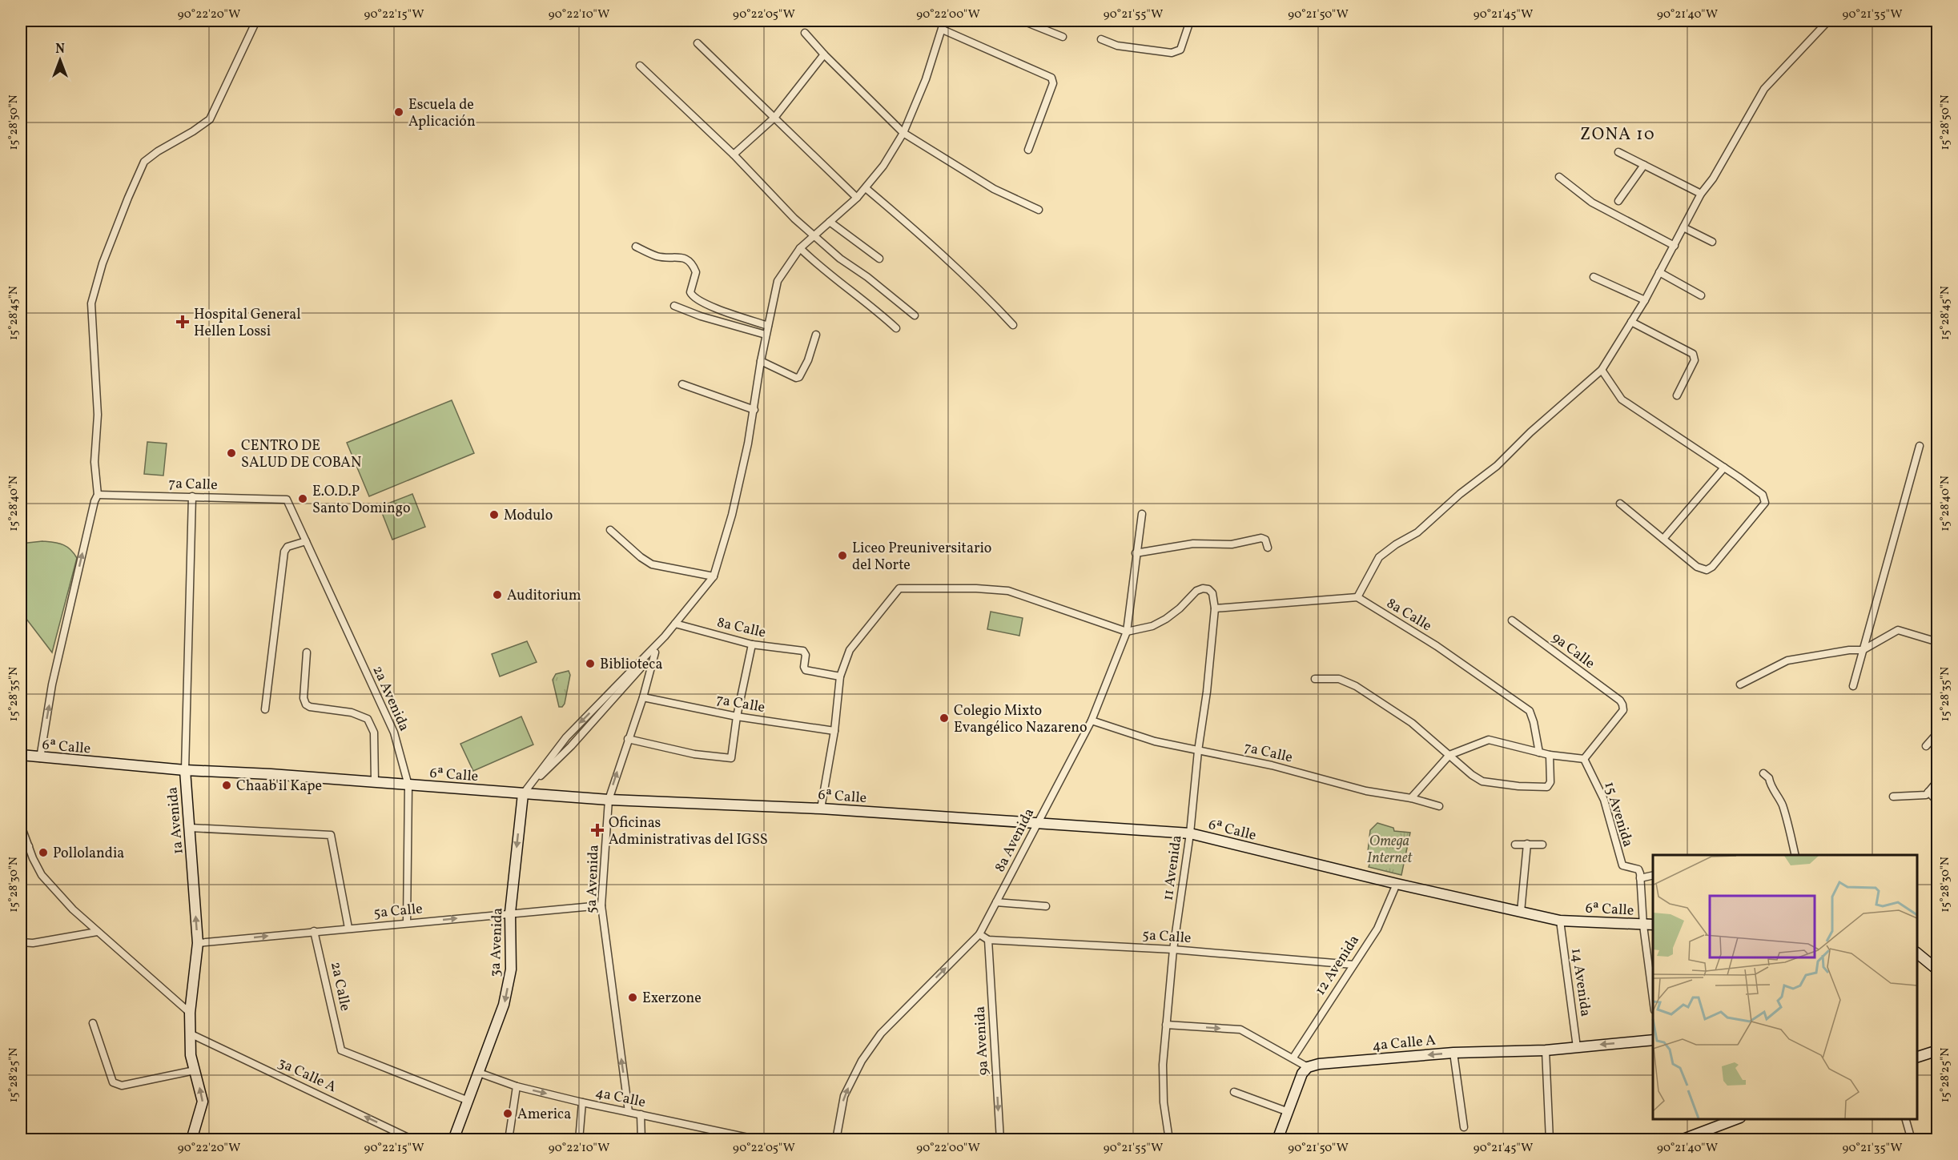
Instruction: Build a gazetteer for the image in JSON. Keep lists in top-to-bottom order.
{
  "streets": {
    "main road": [
      "6ª Calle",
      "1a Avenida",
      "3a Avenida",
      "4a Calle A"
    ],
    "street": [
      "7a Calle",
      "8a Calle",
      "9a Calle",
      "2a Avenida",
      "15 Avenida",
      "8a Avenida",
      "11 Avenida",
      "5a Avenida",
      "5a Calle",
      "12 Avenida",
      "14 Avenida",
      "2a Calle",
      "9a Avenida",
      "3a Calle A",
      "4a Calle"
    ]
  },
  "crossings": [
    ["7a Calle", "2a Avenida"],
    ["7a Calle", "1a Avenida"],
    ["7a Calle", "8a Avenida"],
    ["7a Calle", "11 Avenida"],
    ["7a Calle", "5a Avenida"],
    ["9a Calle", "15 Avenida"],
    ["2a Avenida", "6ª Calle"],
    ["2a Avenida", "5a Calle"],
    ["6ª Calle", "1a Avenida"],
    ["6ª Calle", "8a Avenida"],
    ["6ª Calle", "11 Avenida"],
    ["6ª Calle", "5a Avenida"],
    ["6ª Calle", "3a Avenida"],
    ["6ª Calle", "12 Avenida"],
    ["6ª Calle", "14 Avenida"],
    ["1a Avenida", "5a Calle"],
    ["1a Avenida", "3a Calle A"],
    ["8a Avenida", "11 Avenida"],
    ["8a Avenida", "5a Calle"],
    ["11 Avenida", "5a Calle"],
    ["5a Avenida", "5a Calle"],
    ["5a Avenida", "4a Calle"],
    ["5a Calle", "3a Avenida"],
    ["5a Calle", "12 Avenida"],
    ["5a Calle", "2a Calle"],
    ["5a Calle", "9a Avenida"],
    ["3a Avenida", "2a Calle"],
    ["3a Avenida", "4a Calle"],
    ["14 Avenida", "4a Calle A"]
  ],
  "one_way": [
    "8a Avenida",
    "5a Avenida",
    "3a Avenida",
    "9a Avenida",
    "4a Calle A",
    "3a Calle A"
  ],
  "districts": ["ZONA 10"],
  "parks": ["Omega Internet"],
  "places": {
    "other": [
      "Escuela de Aplicación",
      "CENTRO DE SALUD DE COBAN",
      "E.O.D.P Santo Domingo",
      "Modulo",
      "Liceo Preuniversitario del Norte",
      "Auditorium",
      "Biblioteca",
      "Colegio Mixto Evangélico Nazareno",
      "Chaab'il Kape",
      "Pollolandia",
      "Exerzone",
      "America"
    ],
    "health": ["Hospital General Hellen Lossi", "Oficinas Administrativas del IGSS"]
  },
  "north": "top",
  "coordinates": [
    "90°22'20\"W",
    "90°22'15\"W",
    "90°22'10\"W",
    "90°22'05\"W",
    "90°22'00\"W",
    "90°21'55\"W",
    "90°21'50\"W",
    "90°21'45\"W",
    "90°21'40\"W",
    "90°21'35\"W",
    "15°28'50\"N",
    "15°28'45\"N",
    "15°28'40\"N",
    "15°28'35\"N",
    "15°28'30\"N",
    "15°28'25\"N"
  ]
}
